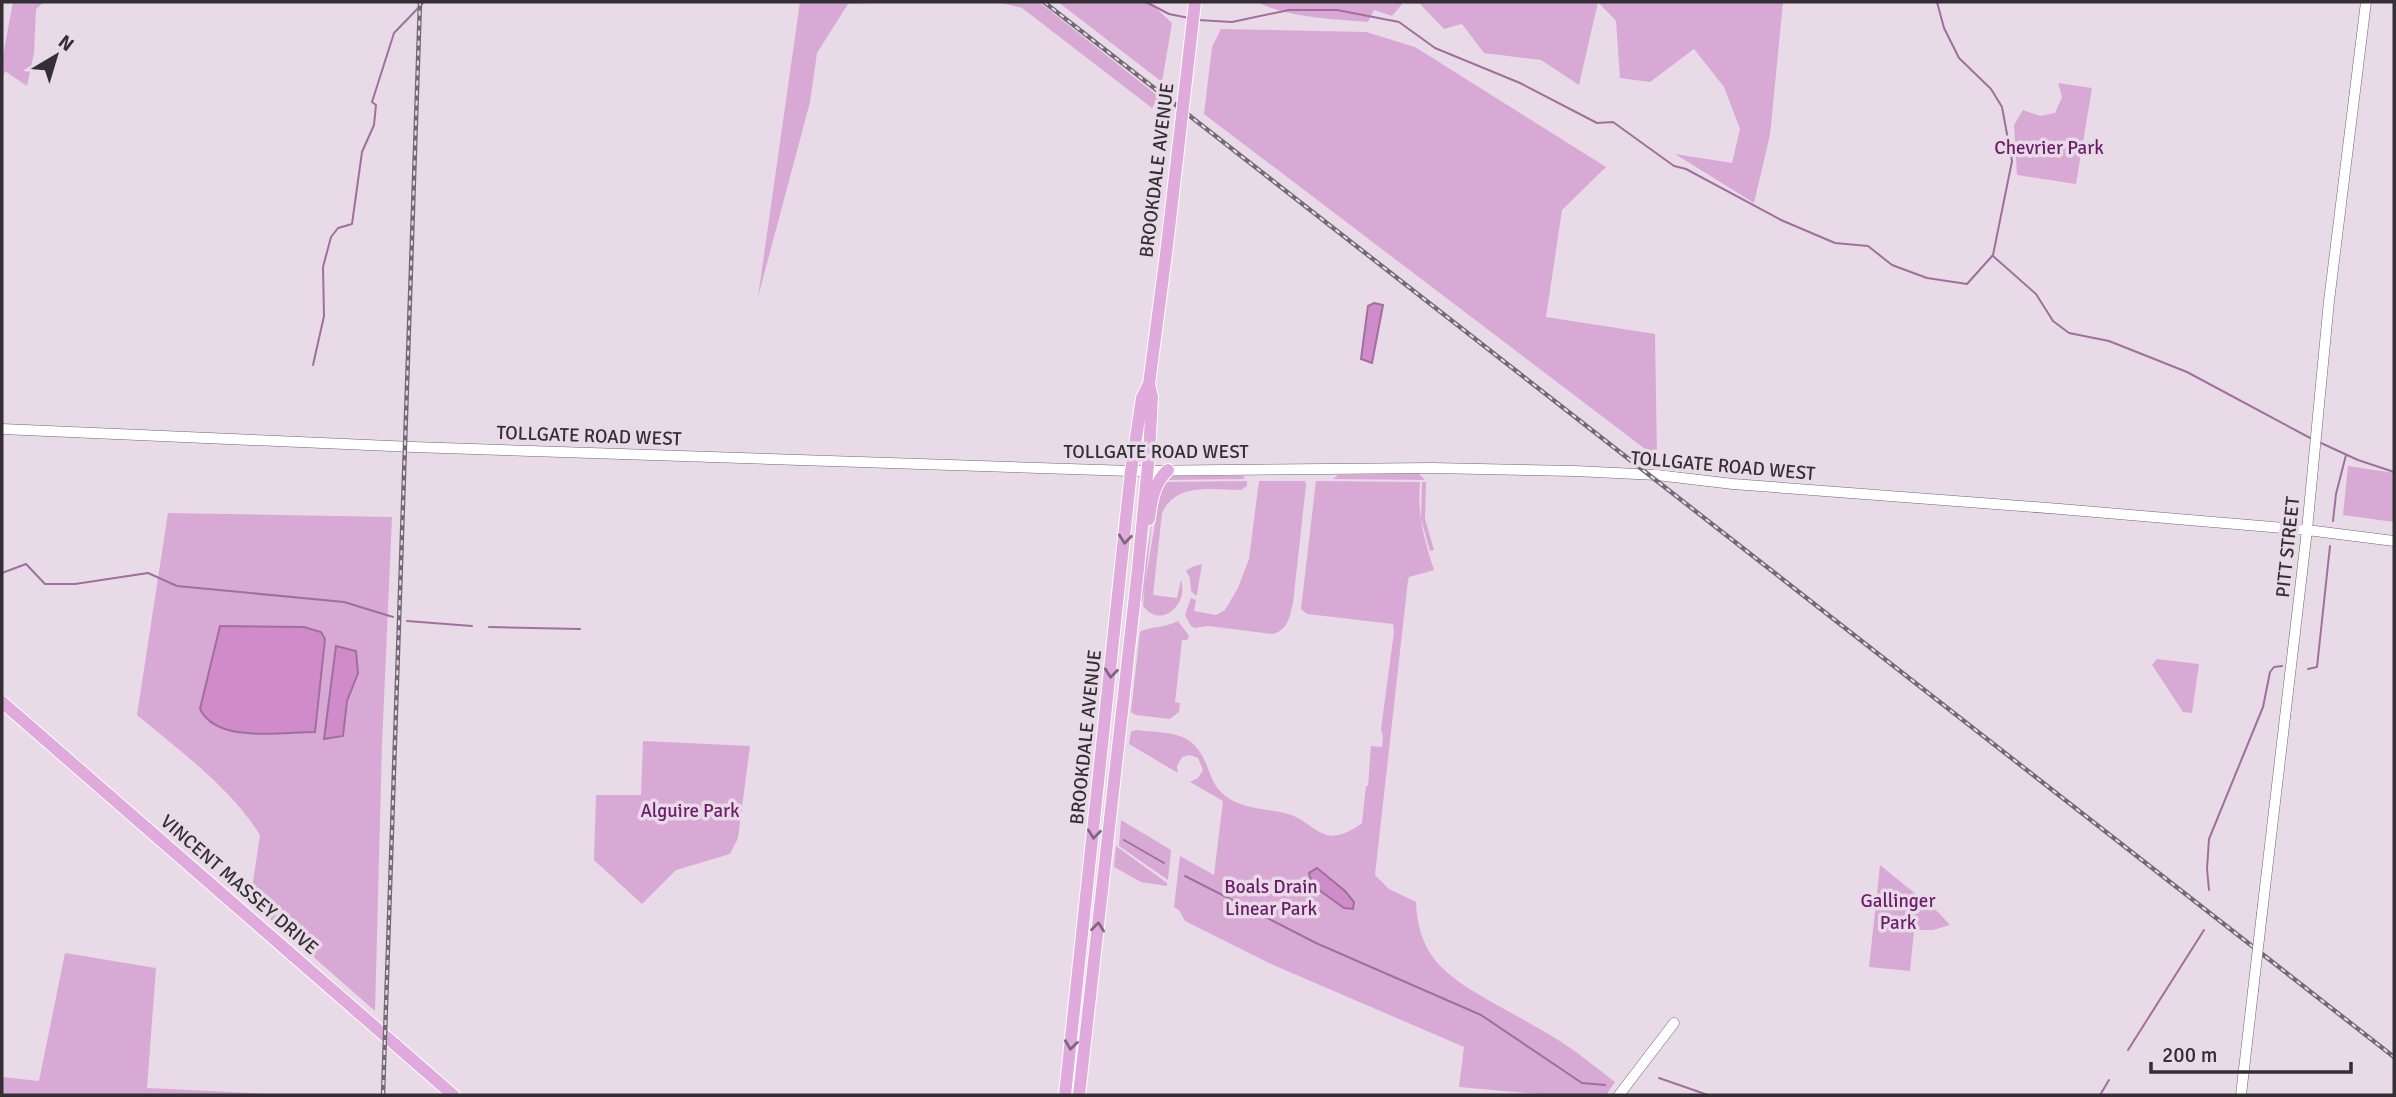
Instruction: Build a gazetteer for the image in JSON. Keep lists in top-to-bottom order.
{
  "streets": {
    "main road": ["BROOKDALE AVENUE", "VINCENT MASSEY DRIVE"],
    "street": ["TOLLGATE ROAD WEST", "PITT STREET"]
  },
  "crossings": [
    ["BROOKDALE AVENUE", "TOLLGATE ROAD WEST"],
    ["TOLLGATE ROAD WEST", "PITT STREET"]
  ],
  "parks": [
    "Chevrier Park",
    "Alguire Park",
    "Boals Drain Linear Park",
    "Gallinger Park"
  ],
  "scale_bar": "200 m",
  "north": "top right"
}
